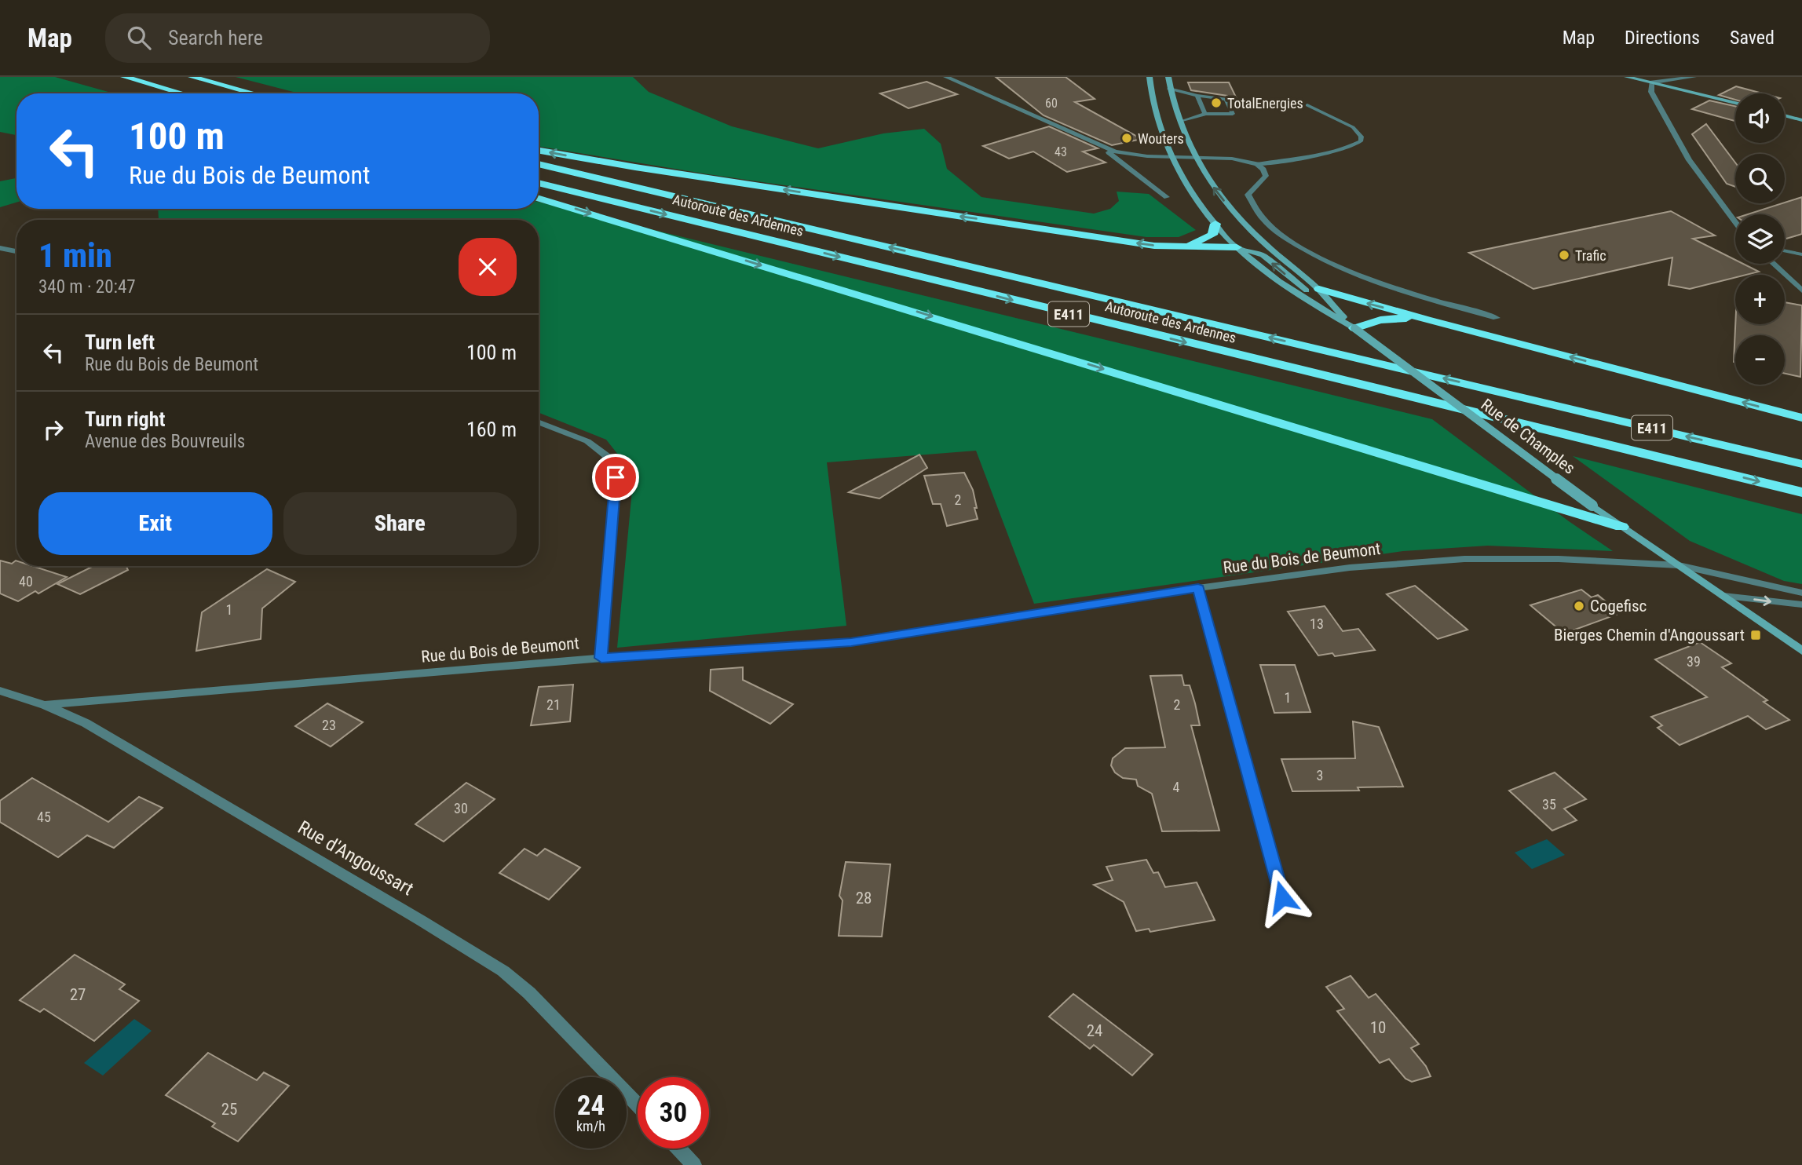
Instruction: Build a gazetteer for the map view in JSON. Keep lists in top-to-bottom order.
{
  "streets": {
    "highway": ["Autoroute des Ardennes", "E411"],
    "main road": ["Rue de Champles"],
    "street": ["Rue du Bois de Beumont", "Rue d'Angoussart"]
  },
  "crossings": [
    ["Rue de Champles", "Rue du Bois de Beumont"],
    ["Rue du Bois de Beumont", "Rue d'Angoussart"]
  ],
  "places": {
    "other": [
      "TotalEnergies",
      "Wouters",
      "Trafic",
      "Cogefisc"
    ],
    "transit": ["Bierges Chemin d'Angoussart"]
  },
  "house_numbers": [
    "60",
    "43",
    "2",
    "40",
    "1",
    "13",
    "39",
    "1",
    "21",
    "2",
    "23",
    "3",
    "4",
    "35",
    "30",
    "45",
    "28",
    "27",
    "10",
    "24",
    "25"
  ],
  "page": {
    "header": "Map",
    "search": "Search here",
    "nav": ["Map", "Directions", "Saved"],
    "map_buttons": ["+", "−"],
    "turn": ["100 m", "Rue du Bois de Beumont"],
    "heading": ["1 min", "340 m · 20:47"],
    "list": [
      {
        "name": "Turn left",
        "note": "Rue du Bois de Beumont",
        "value": "100 m"
      },
      {
        "name": "Turn right",
        "note": "Avenue des Bouvreuils",
        "value": "160 m"
      }
    ],
    "buttons": ["Exit", "Share"],
    "speed": "24 km/h",
    "limit": "30"
  }
}
